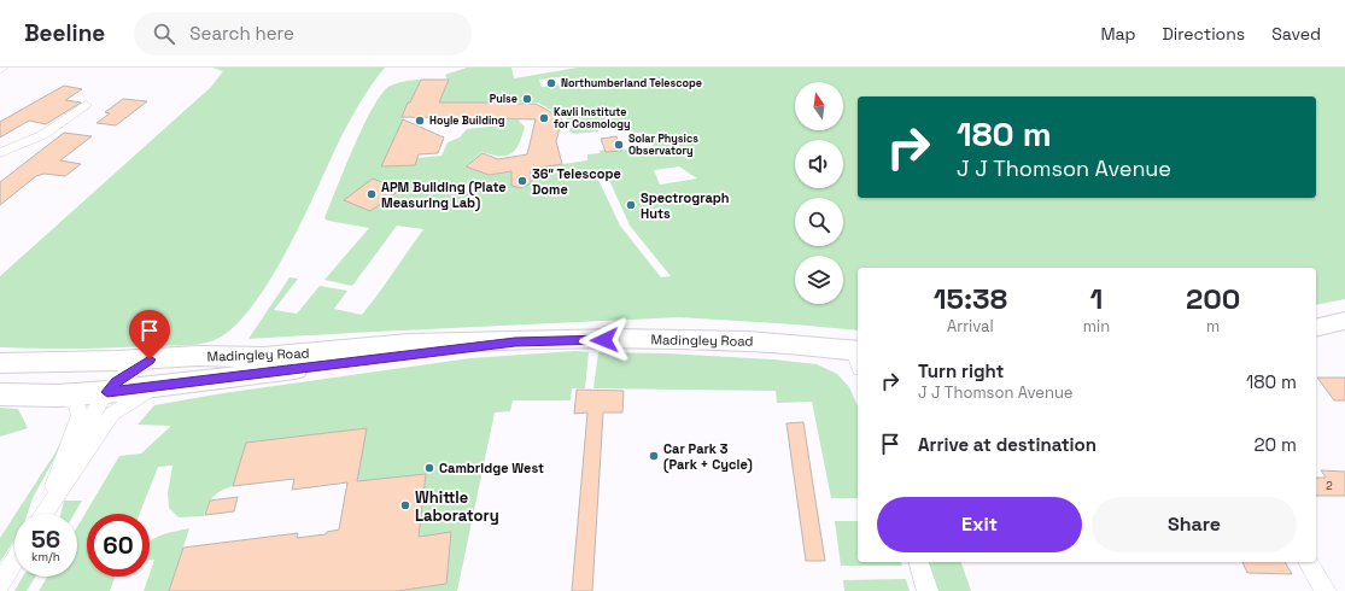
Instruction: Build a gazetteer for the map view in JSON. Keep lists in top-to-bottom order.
{
  "streets": {
    "main road": ["Madingley Road"]
  },
  "places": [
    "Northumberland Telescope",
    "Pulse",
    "Kavli Institute for Cosmology",
    "Hoyle Building",
    "Solar Physics Observatory",
    "36″ Telescope Dome",
    "APM Building (Plate Measuring Lab)",
    "Spectrograph Huts",
    "Car Park 3 (Park + Cycle)",
    "Cambridge West",
    "Whittle Laboratory"
  ],
  "house_numbers": ["2"],
  "north": "top",
  "page": {
    "header": "Beeline",
    "search": "Search here",
    "nav": ["Map", "Directions", "Saved"],
    "turn": ["180 m", "J J Thomson Avenue"],
    "eta": [
      "15:38",
      "Arrival",
      "1",
      "min",
      "200",
      "m"
    ],
    "list": [
      {
        "name": "Turn right",
        "note": "J J Thomson Avenue",
        "value": "180 m"
      },
      {
        "name": "Arrive at destination",
        "value": "20 m"
      }
    ],
    "buttons": ["Exit", "Share"],
    "speed": "56 km/h",
    "limit": "60"
  }
}
